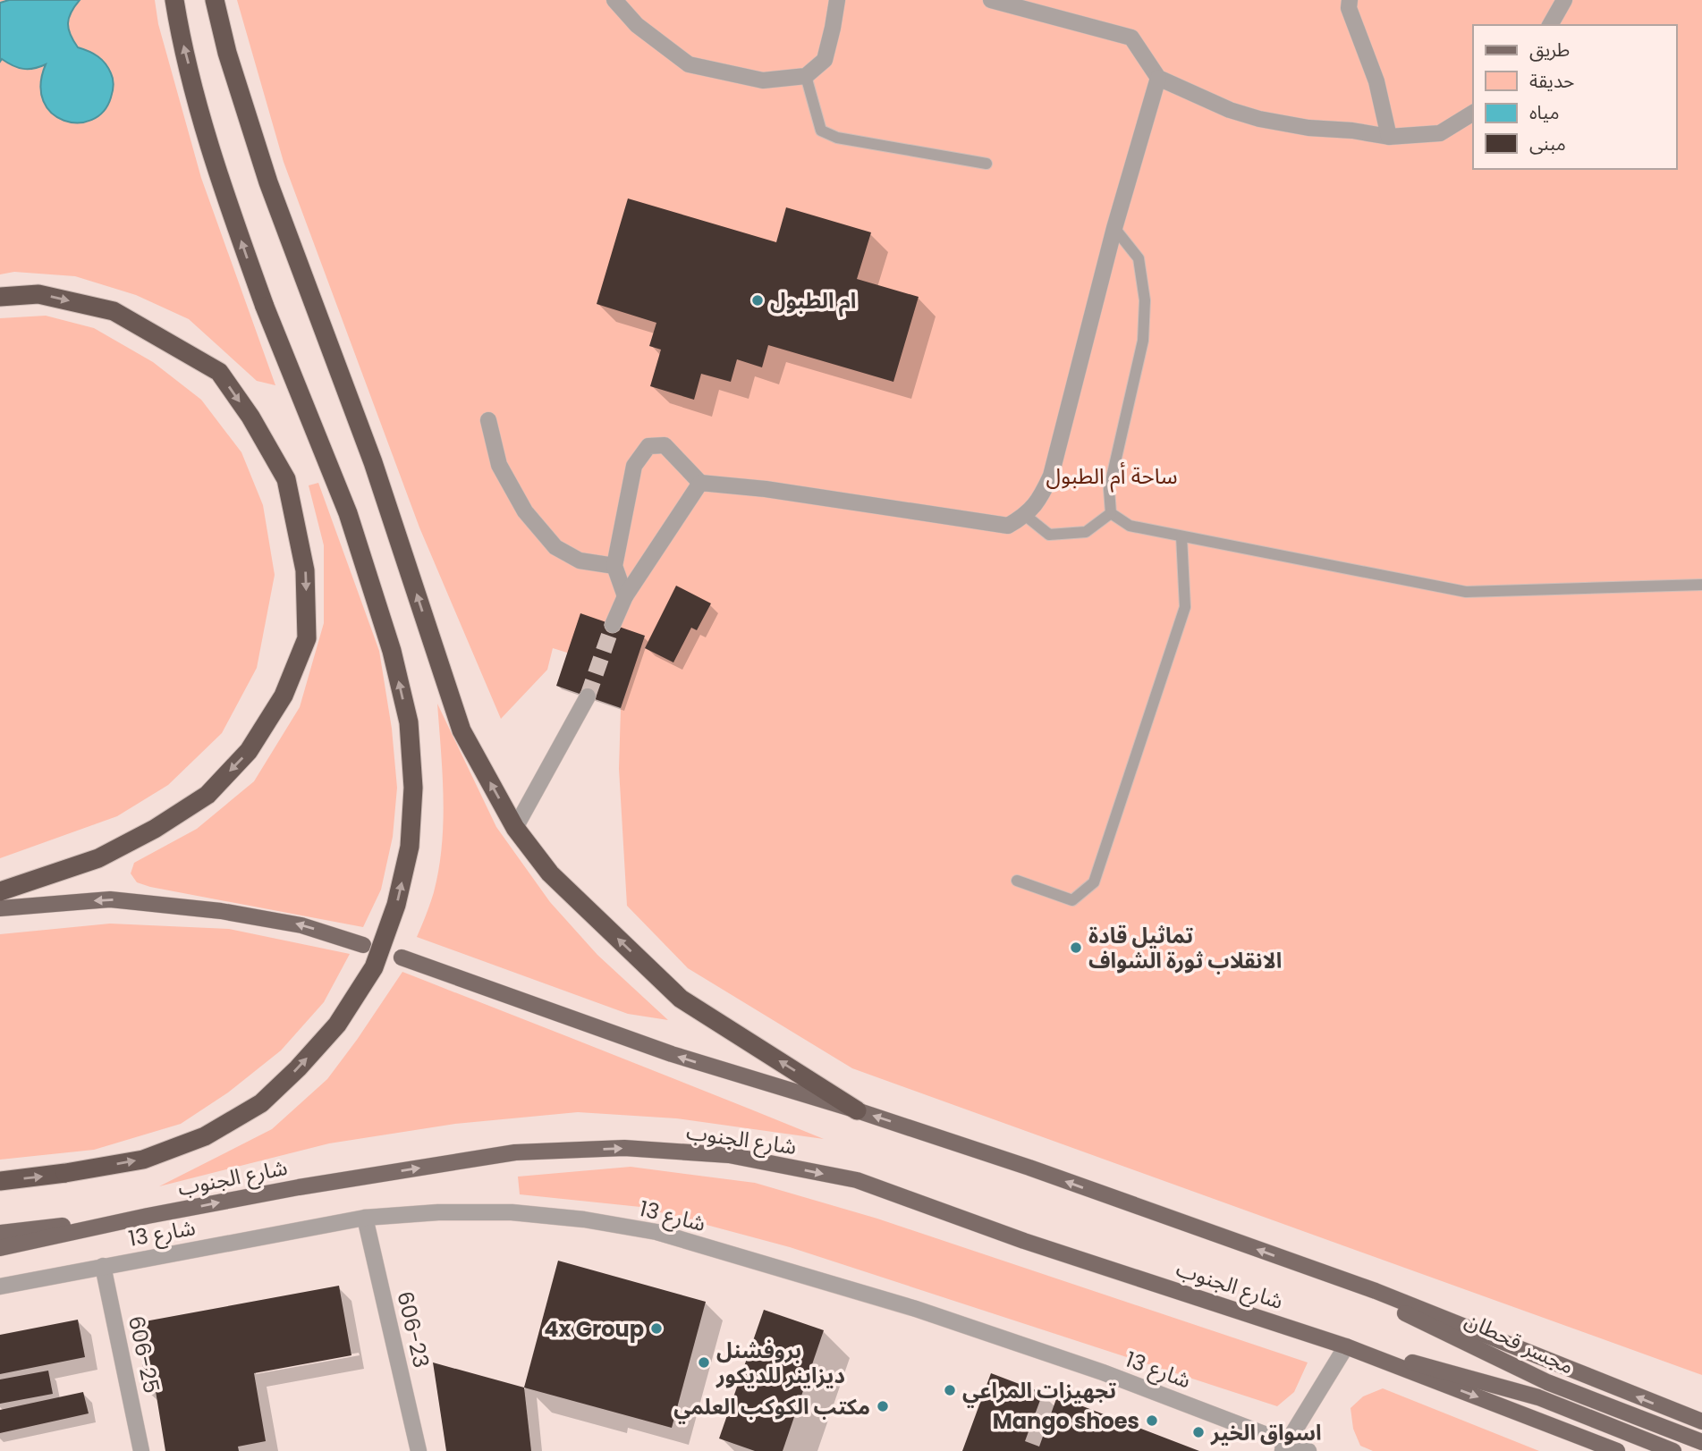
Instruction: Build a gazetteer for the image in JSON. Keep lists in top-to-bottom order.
{
  "streets": {
    "main road": ["شارع الجنوب", "مجسر قحطان"],
    "street": ["شارع 13", "606-23", "606-25"]
  },
  "crossings": [
    ["شارع الجنوب", "مجسر قحطان"],
    ["شارع 13", "606-23"],
    ["شارع 13", "606-25"]
  ],
  "parks": ["ساحة أم الطبول"],
  "places": [
    "ام الطبول",
    "تماثيل قادة الانقلاب ثورة الشواف",
    "4x Group",
    "بروفشنل ديزاينر للديكور",
    "تجهيزات المراعي",
    "مكتب الكوكب العلمي",
    "Mango shoes",
    "اسواق الخير"
  ],
  "legend": [
    "طريق",
    "حديقة",
    "مياه",
    "مبنى"
  ]
}
